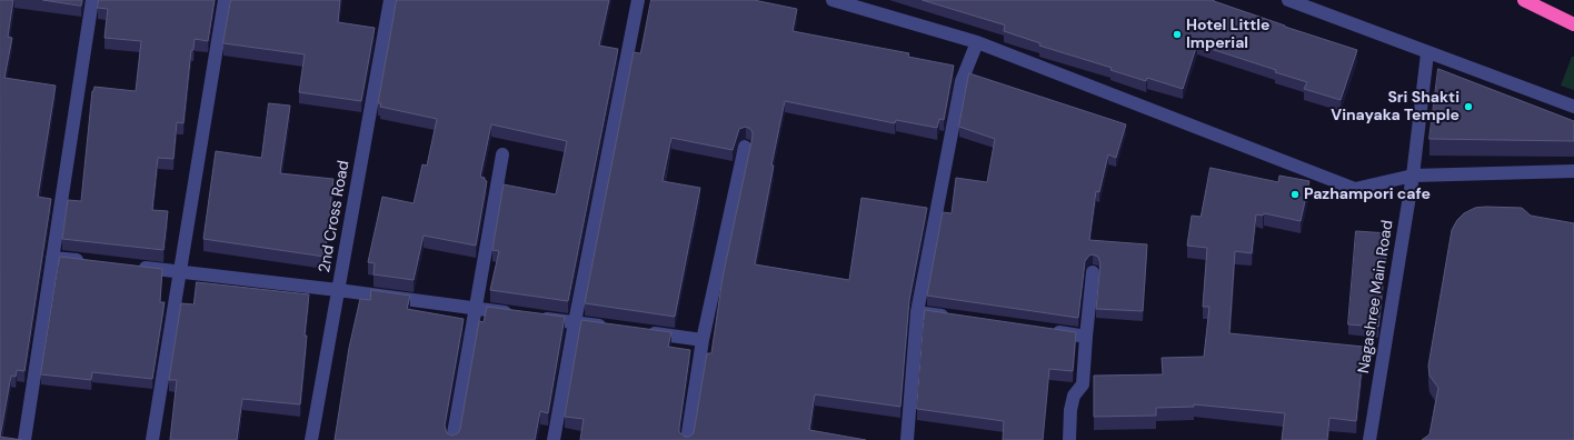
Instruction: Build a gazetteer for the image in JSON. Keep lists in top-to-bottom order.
{
  "streets": {
    "street": ["2nd Cross Road", "Nagashree Main Road"]
  },
  "places": ["Hotel Little Imperial", "Sri Shakti Vinayaka Temple", "Pazhampori cafe"]
}
